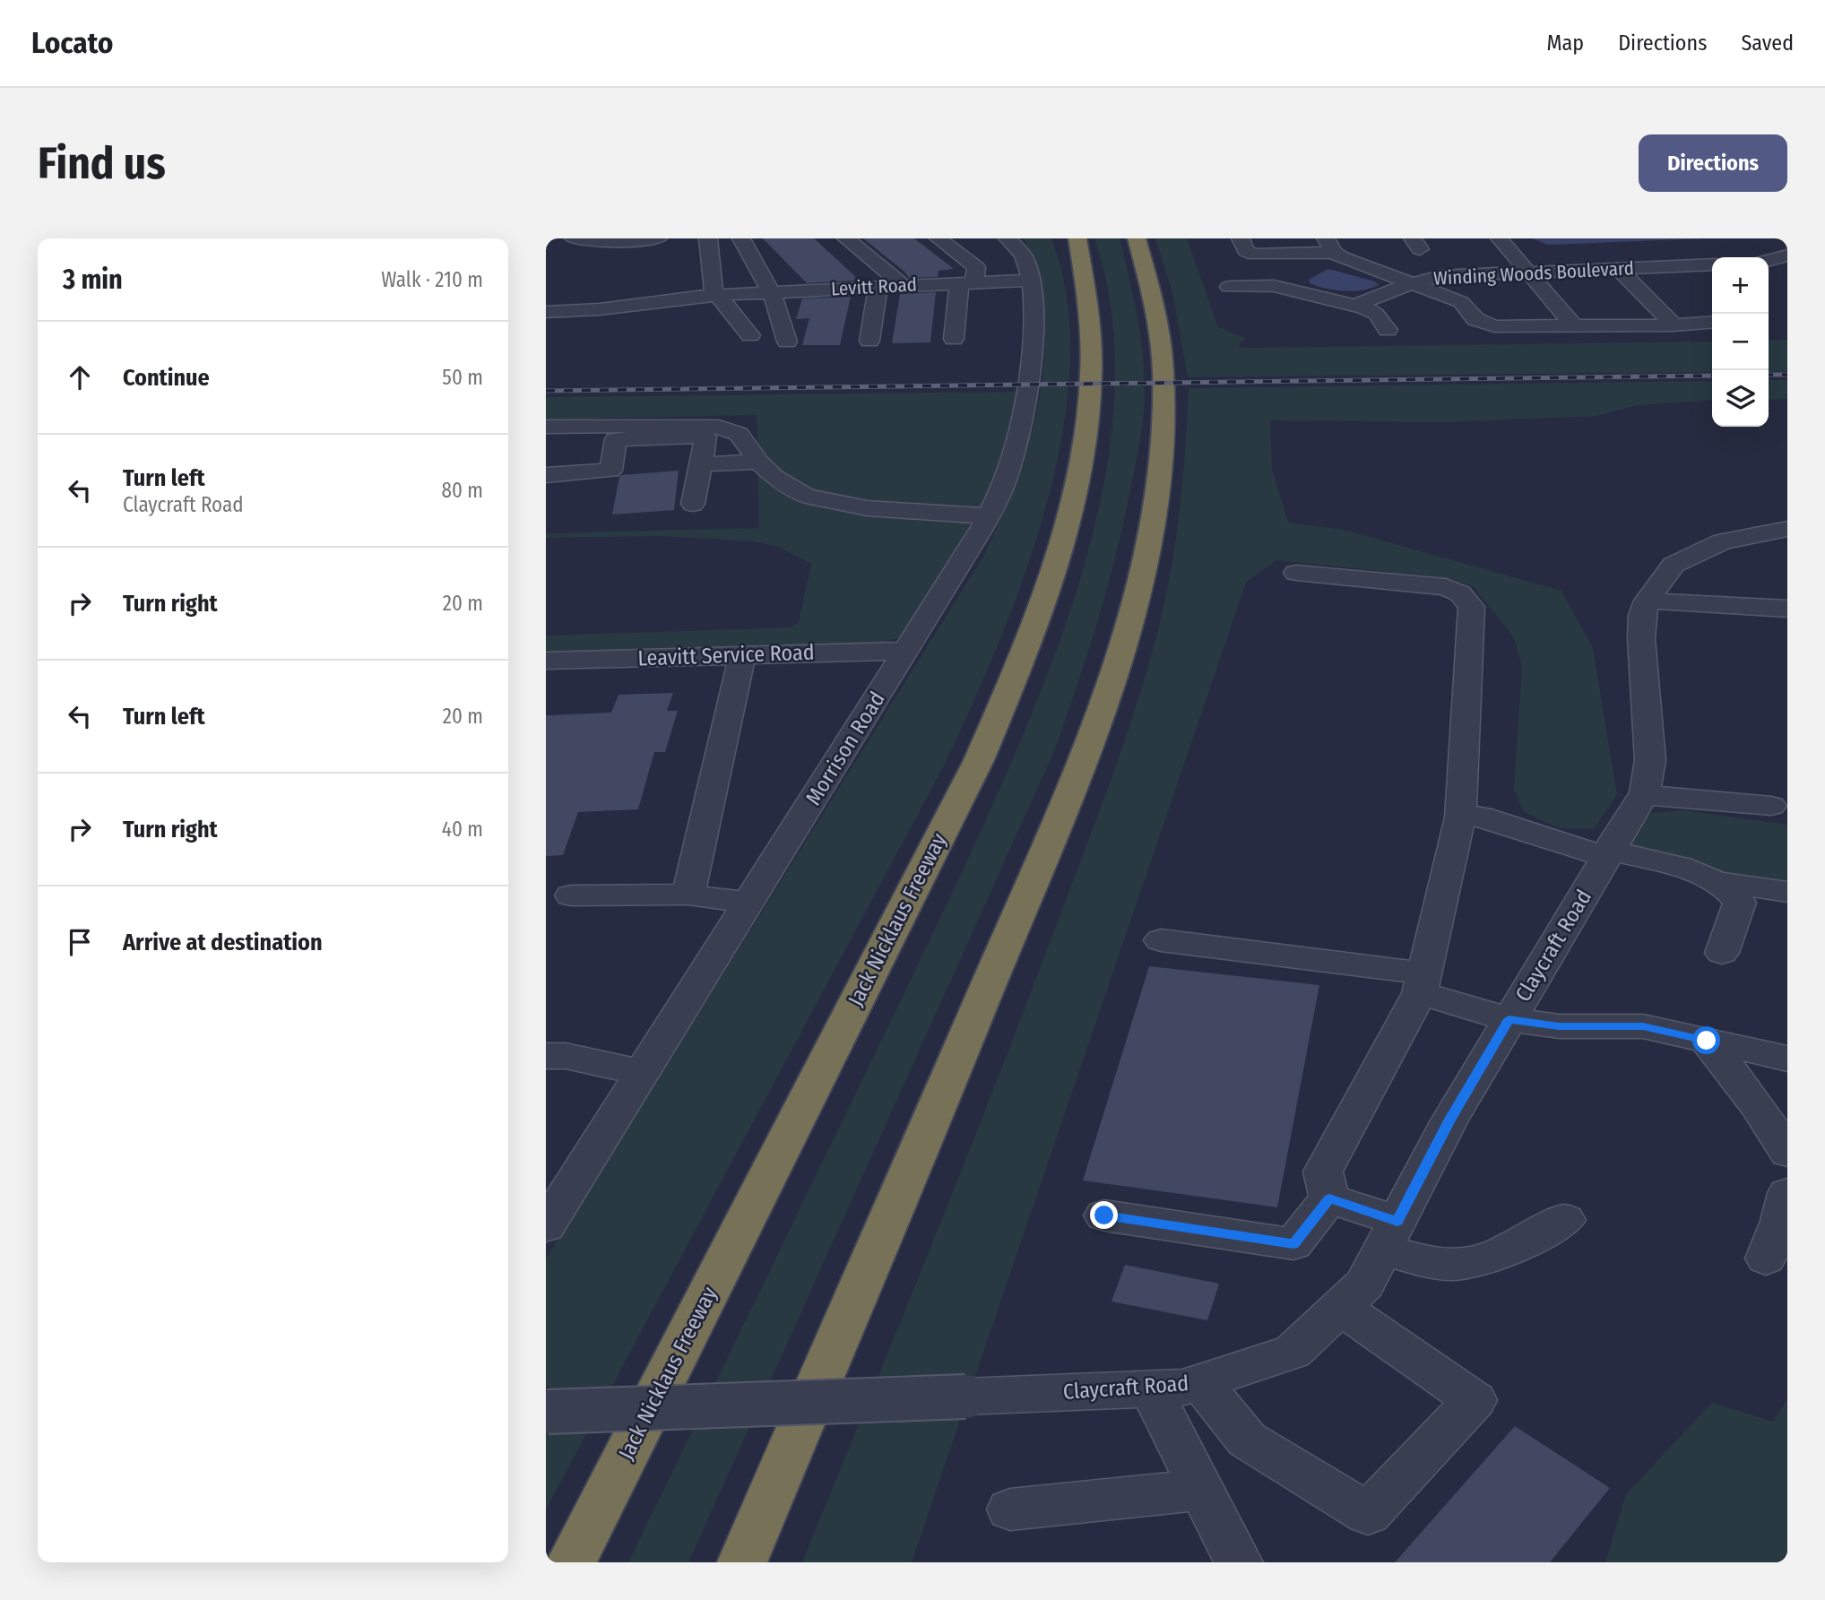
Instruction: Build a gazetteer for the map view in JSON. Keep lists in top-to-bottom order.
{
  "streets": {
    "highway": ["Jack Nicklaus Freeway"],
    "street": [
      "Winding Woods Boulevard",
      "Levitt Road",
      "Leavitt Service Road",
      "Morrison Road",
      "Claycraft Road"
    ]
  },
  "crossings": [
    ["Levitt Road", "Morrison Road"],
    ["Leavitt Service Road", "Morrison Road"]
  ],
  "page": {
    "header": "Locato",
    "nav": ["Map", "Directions", "Saved"],
    "buttons": "Directions",
    "title": "Find us",
    "heading": ["3 min", "Walk · 210 m"],
    "map_buttons": ["+", "−"],
    "list": [
      ["Continue", "50 m"],
      ["Turn left", "Claycraft Road", "80 m"],
      ["Turn right", "20 m"],
      ["Turn left", "20 m"],
      ["Turn right", "40 m"],
      "Arrive at destination"
    ]
  }
}
